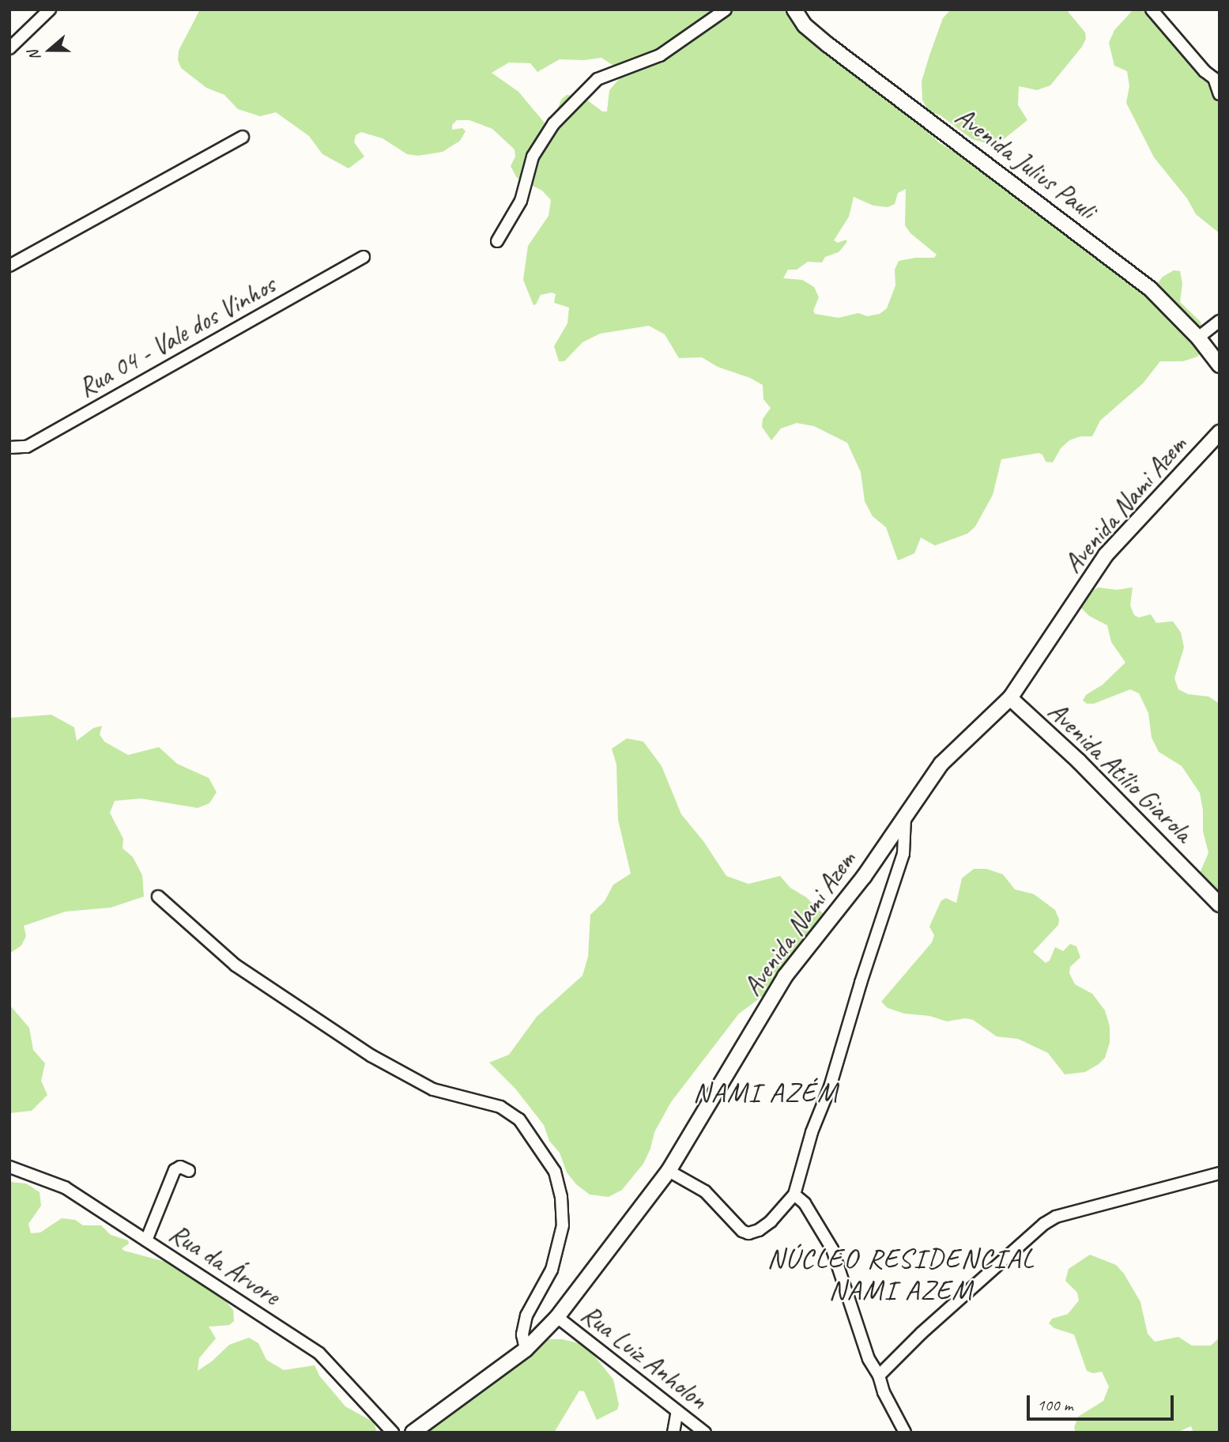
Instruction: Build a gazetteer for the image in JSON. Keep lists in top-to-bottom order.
{
  "streets": {
    "street": [
      "Avenida Julius Pauli",
      "Rua 04 - Vale dos Vinhos",
      "Avenida Nami Azem",
      "Avenida Atílio Giarola",
      "Rua da Árvore",
      "Rua Luiz Anholon"
    ]
  },
  "crossings": [
    ["Avenida Nami Azem", "Avenida Atílio Giarola"],
    ["Avenida Nami Azem", "Rua Luiz Anholon"]
  ],
  "districts": ["NAMI AZÉM", "NÚCLEO RESIDENCIAL NAMI AZEM"],
  "scale_bar": "100 m",
  "north": "left"
}
